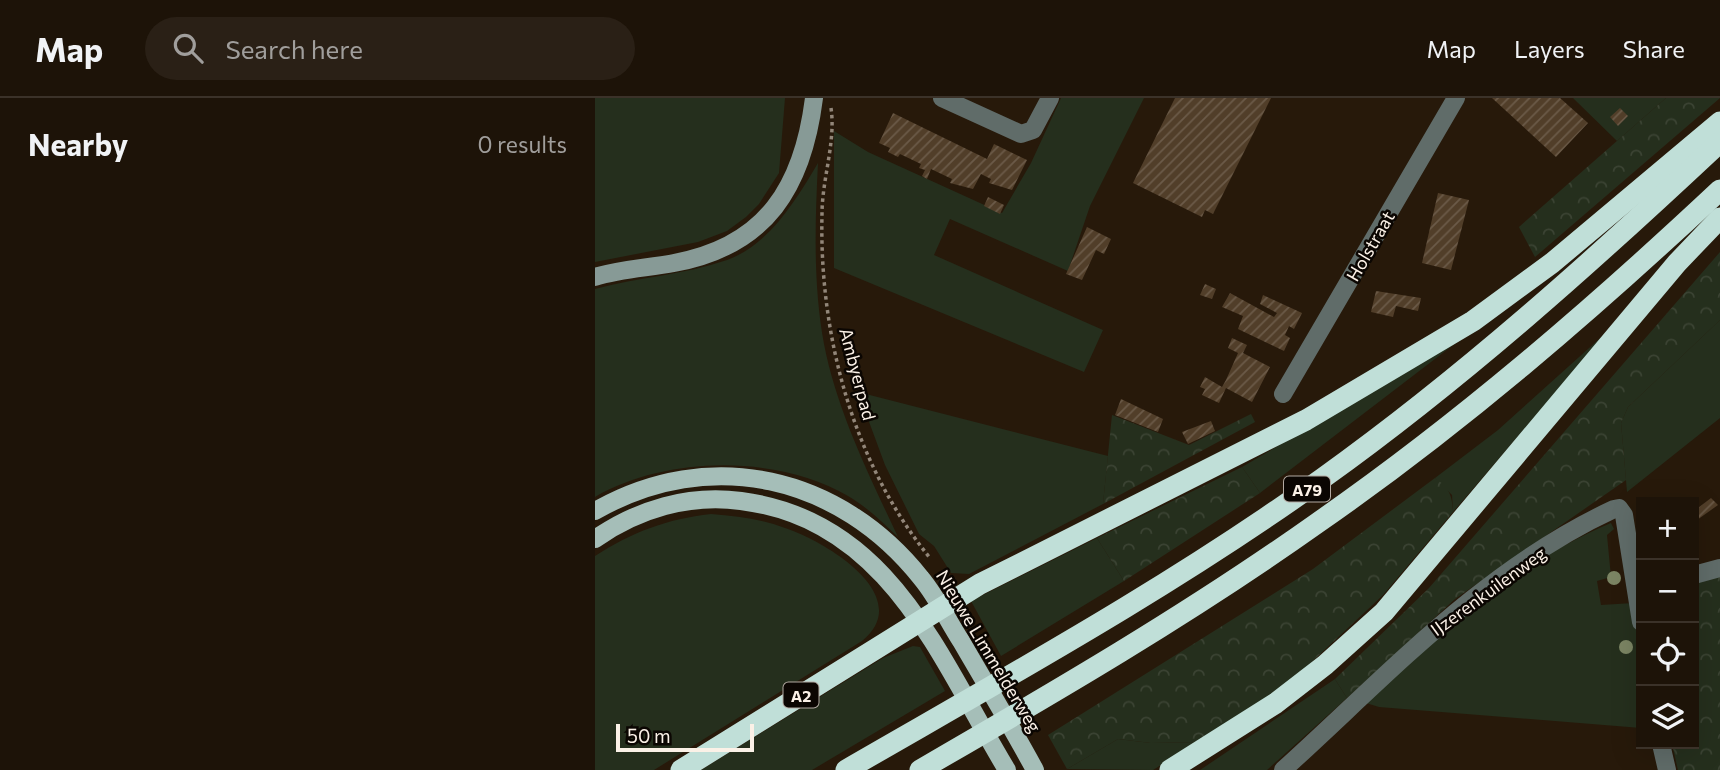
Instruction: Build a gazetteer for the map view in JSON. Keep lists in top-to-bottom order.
{
  "streets": {
    "highway": ["A79", "A2"],
    "main road": ["Nieuwe Limmelderweg"],
    "street": ["Holstraat", "IJzerenkuilenweg"],
    "path": ["Ambyerpad"]
  },
  "scale_bar": "50 m",
  "page": {
    "header": "Map",
    "search": "Search here",
    "nav": ["Map", "Layers", "Share"],
    "heading": ["Nearby", "0 results"],
    "map_buttons": ["+", "−"],
    "scale": "50 m"
  }
}
